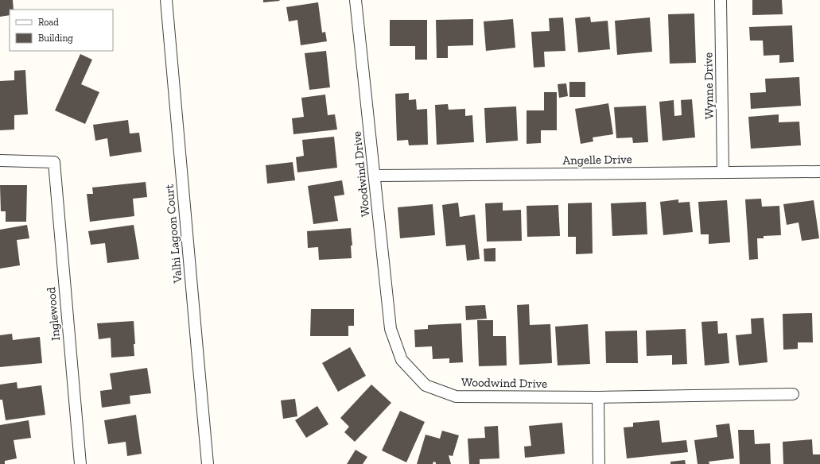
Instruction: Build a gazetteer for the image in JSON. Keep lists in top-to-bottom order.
{
  "streets": {
    "street": [
      "Wynne Drive",
      "Angelle Drive",
      "Woodwind Drive",
      "Valhi Lagoon Court",
      "Inglewood"
    ]
  },
  "crossings": [
    ["Wynne Drive", "Angelle Drive"],
    ["Angelle Drive", "Woodwind Drive"]
  ],
  "legend": ["Road", "Building"]
}
